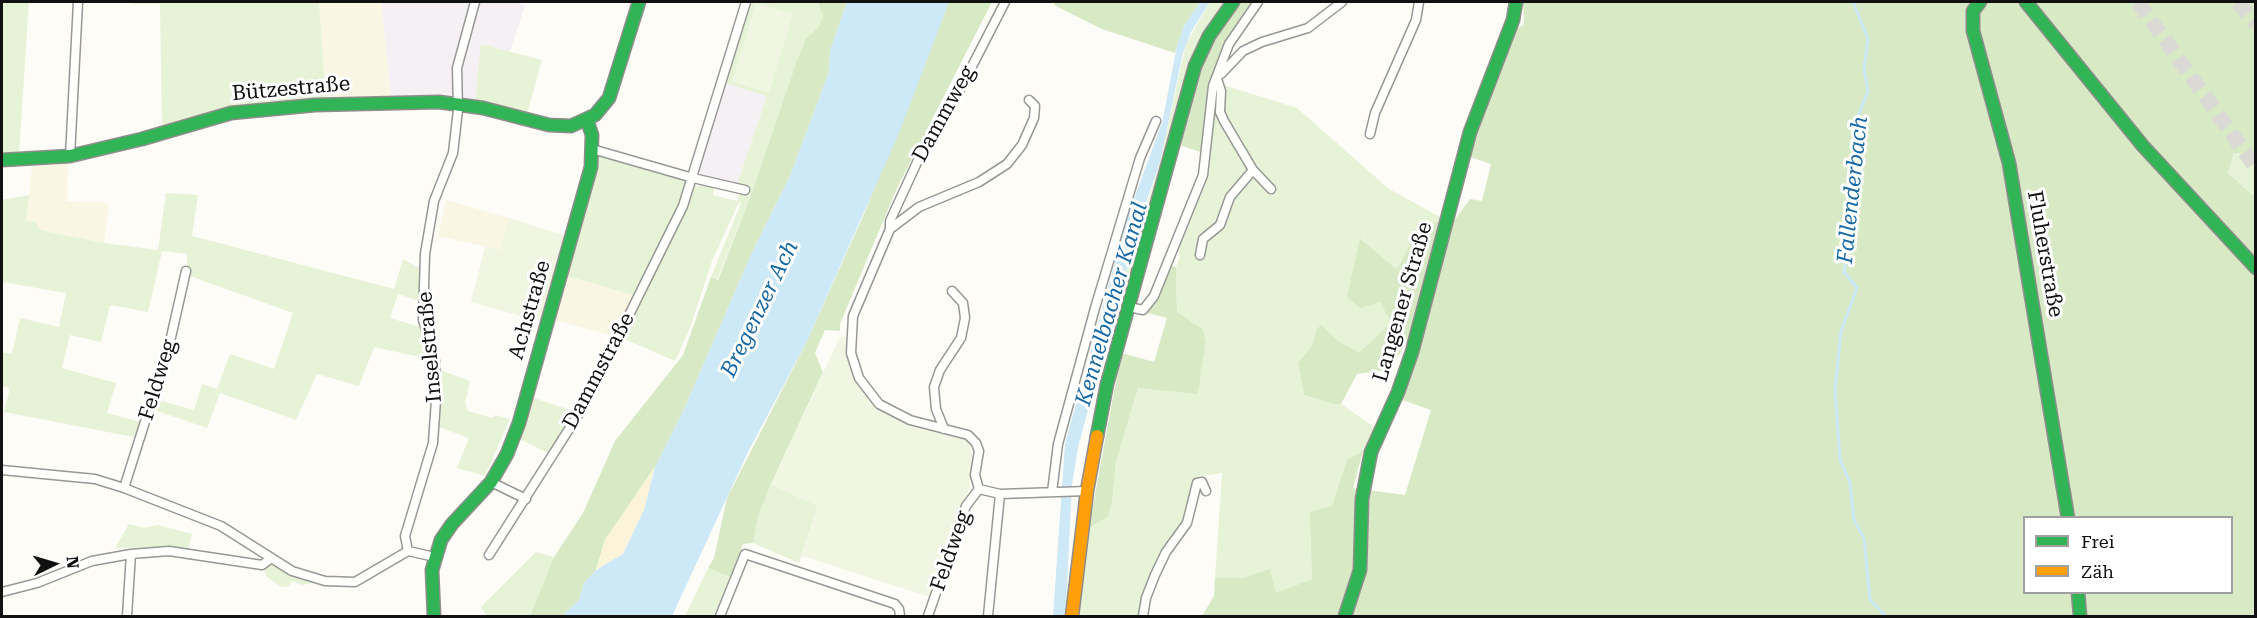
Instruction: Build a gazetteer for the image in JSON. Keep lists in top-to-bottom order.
{
  "streets": {
    "main road": [
      "Bützestraße",
      "Fluherstraße",
      "Langener Straße",
      "Achstraße"
    ],
    "street": [
      "Dammweg",
      "Inselstraße",
      "Dammstraße",
      "Feldweg"
    ]
  },
  "crossings": [
    ["Bützestraße", "Inselstraße"],
    ["Dammweg", "Feldweg"]
  ],
  "water": ["Fallenderbach", "Kennelbacher Kanal", "Bregenzer Ach"],
  "legend": ["Frei", "Zäh"],
  "north": "right"
}
